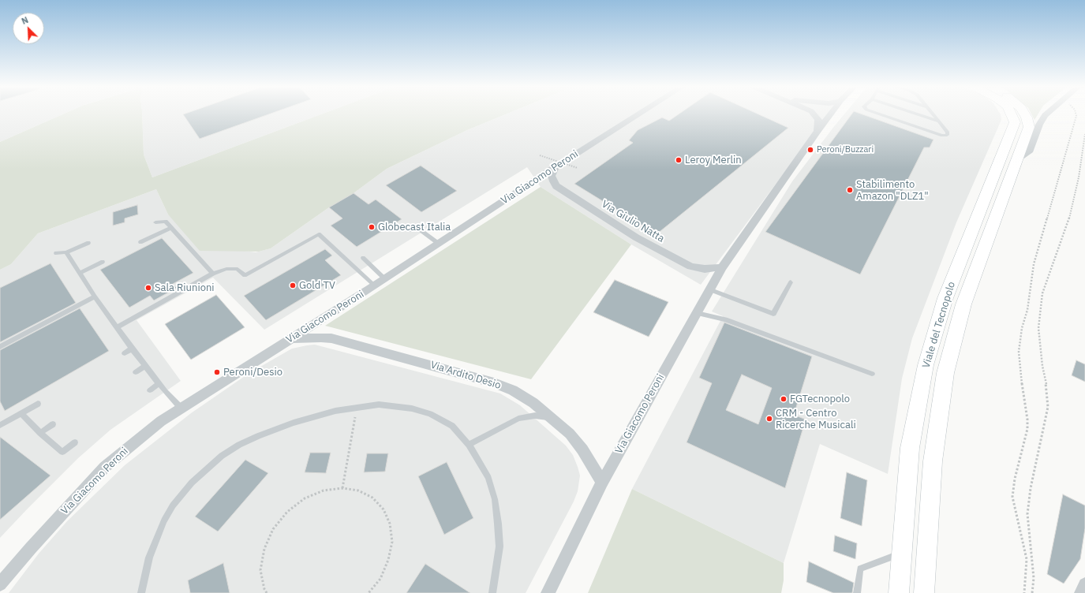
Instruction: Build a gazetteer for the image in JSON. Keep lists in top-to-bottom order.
{
  "streets": {
    "main road": ["Viale del Tecnopolo"],
    "street": ["Via Giacomo Peroni", "Via Giulio Natta", "Via Ardito Desio"]
  },
  "crossings": [
    ["Via Giacomo Peroni", "Via Giulio Natta"],
    ["Via Giacomo Peroni", "Via Ardito Desio"]
  ],
  "places": [
    "Peroni/Buzzari",
    "Leroy Merlin",
    "Stabilimento Amazon \"DLZ1\"",
    "Globecast Italia",
    "Gold TV",
    "Sala Riunioni",
    "Peroni/Desio",
    "FGTecnopolo",
    "CRM - Centro Ricerche Musicali"
  ],
  "north": "top left"
}
